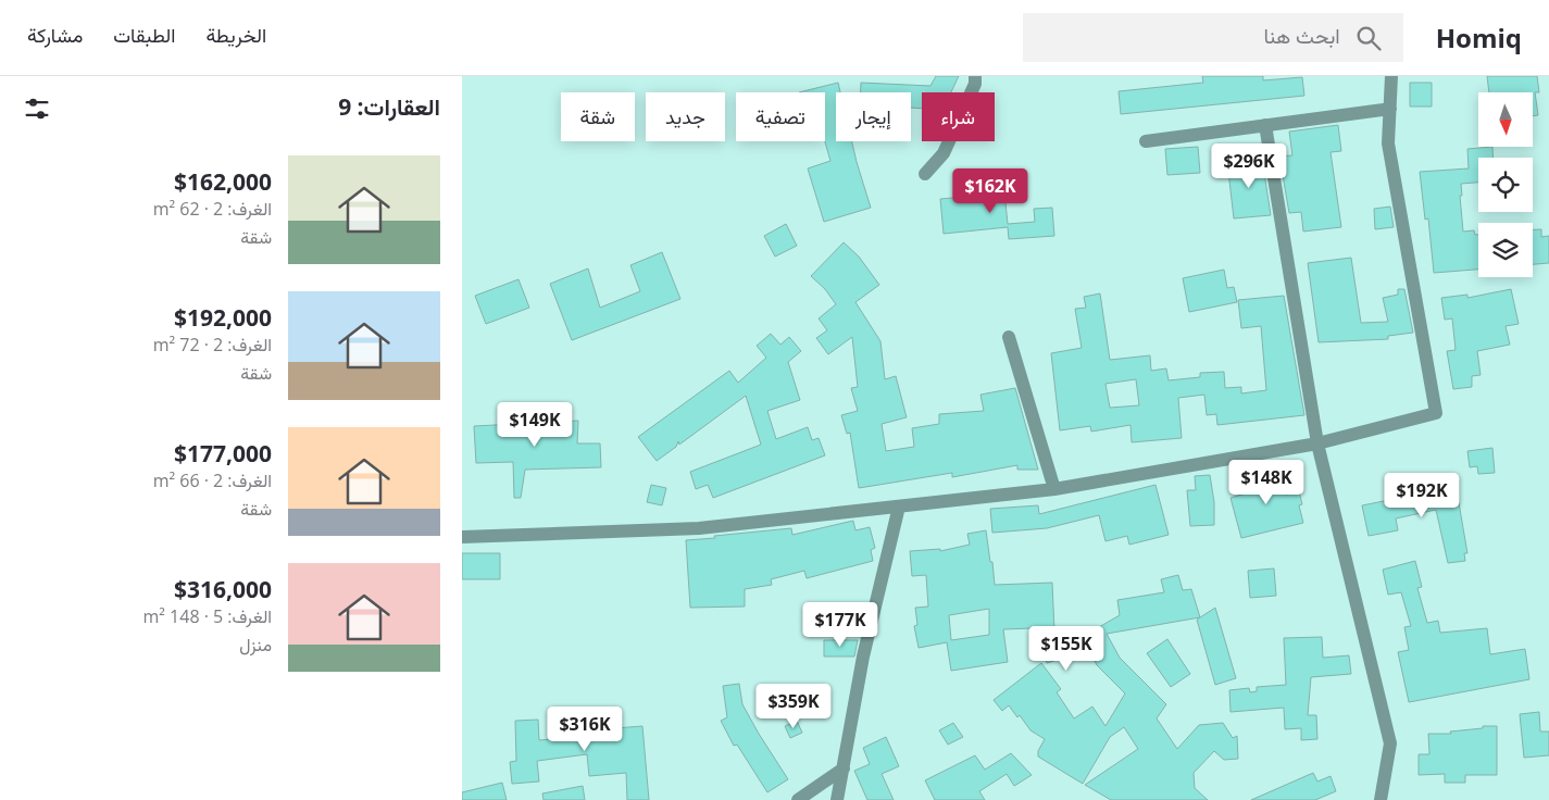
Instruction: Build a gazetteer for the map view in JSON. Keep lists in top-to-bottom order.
{
  "north": "bottom",
  "page": {
    "header": "Homiq",
    "search": "ابحث هنا",
    "nav": ["الخريطة", "الطبقات", "مشاركة"],
    "heading": "العقارات: 9",
    "chip": [
      "شراء",
      "إيجار",
      "تصفية",
      "جديد",
      "شقة"
    ],
    "list": [
      {
        "name": "$162,000",
        "note": "الغرف: 2 · 62 m² · شقة"
      },
      {
        "name": "$192,000",
        "note": "الغرف: 2 · 72 m² · شقة"
      },
      {
        "name": "$177,000",
        "note": "الغرف: 2 · 66 m² · شقة"
      },
      {
        "name": "$316,000",
        "note": "الغرف: 5 · 148 m² · منزل"
      }
    ],
    "price": [
      "$296K",
      "$162K",
      "$149K",
      "$148K",
      "$192K",
      "$177K",
      "$155K",
      "$359K",
      "$316K"
    ]
  }
}
